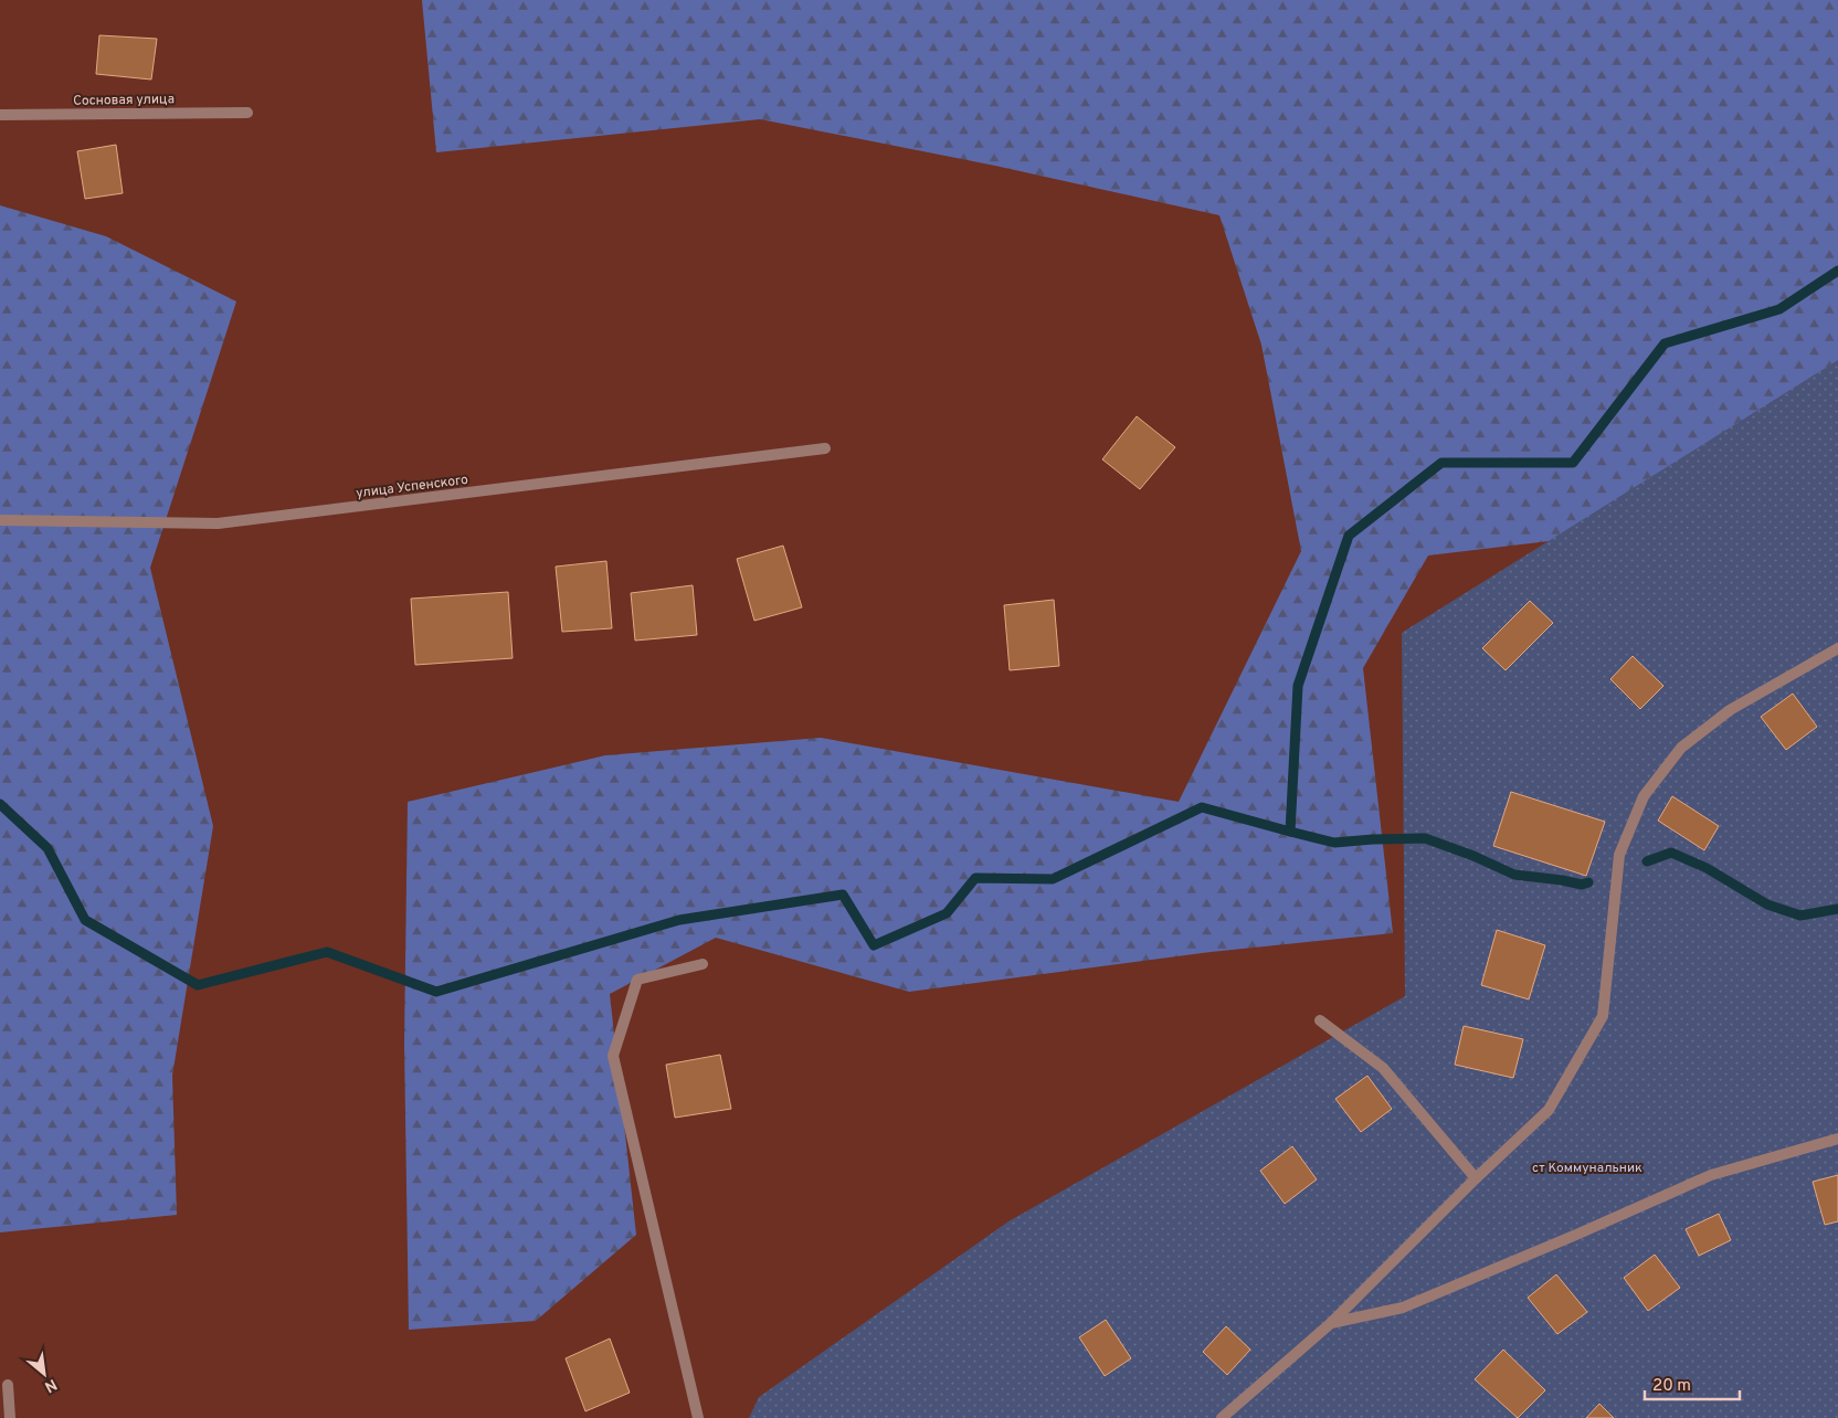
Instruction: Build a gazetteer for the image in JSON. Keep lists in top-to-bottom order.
{
  "streets": {
    "street": ["Сосновая улица", "улица Успенского"]
  },
  "parks": ["ст Коммунальник"],
  "scale_bar": "20 m",
  "north": "bottom right"
}
